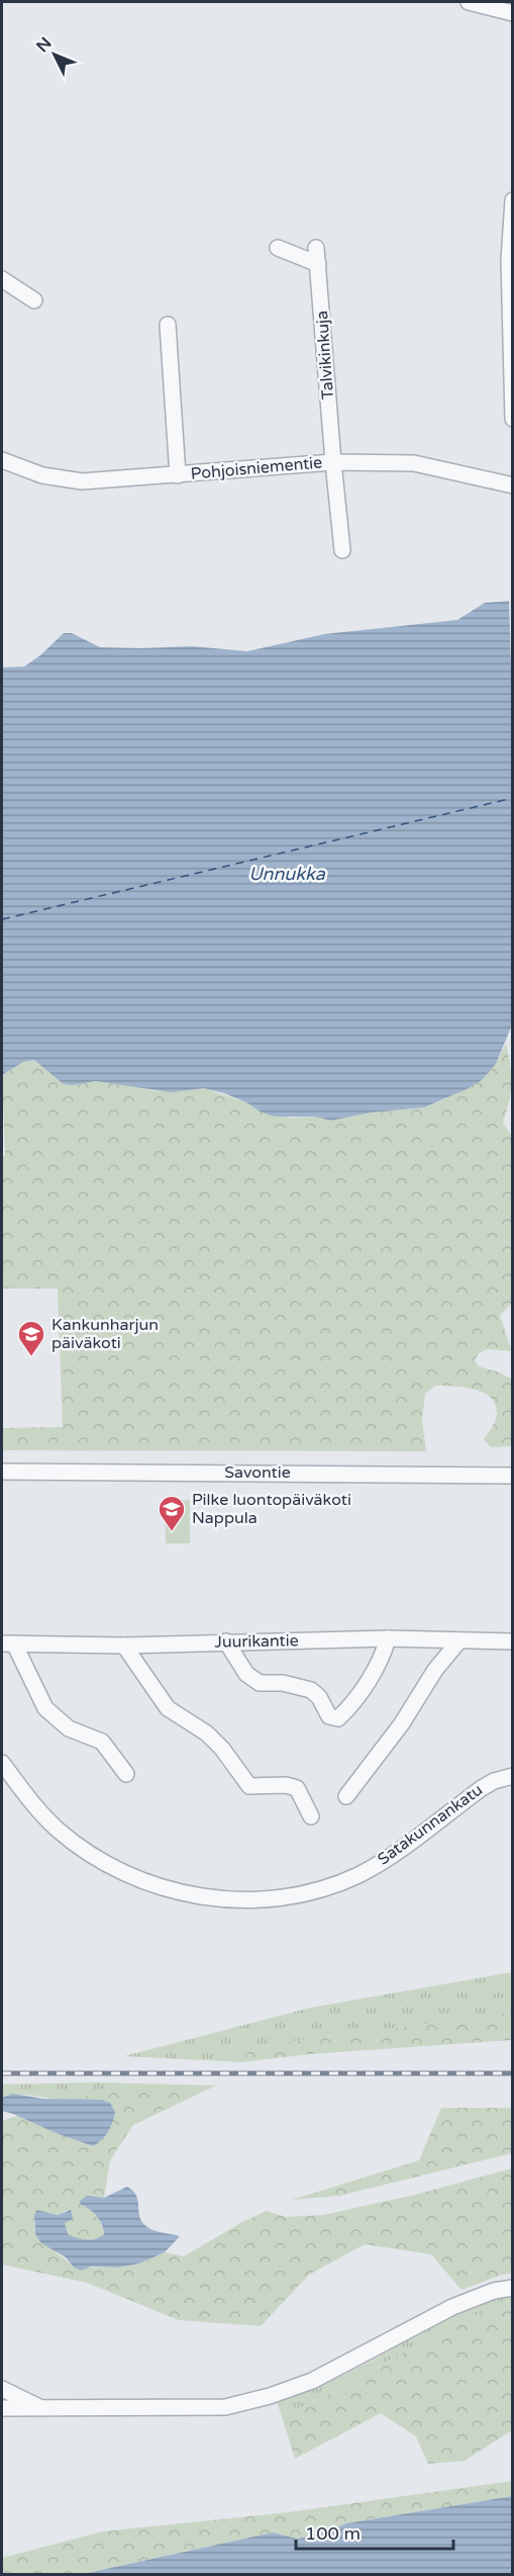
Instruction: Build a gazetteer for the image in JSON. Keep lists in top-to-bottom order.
{
  "streets": {
    "street": [
      "Talvikinkuja",
      "Pohjoisniementie",
      "Savontie",
      "Juurikantie",
      "Satakunnankatu"
    ]
  },
  "crossings": [
    ["Talvikinkuja", "Pohjoisniementie"]
  ],
  "water": ["Unnukka"],
  "places": {
    "school or university": ["Kankunharjun päiväkoti", "Pilke luontopäiväkoti Nappula"]
  },
  "scale_bar": "100 m",
  "north": "top left"
}
